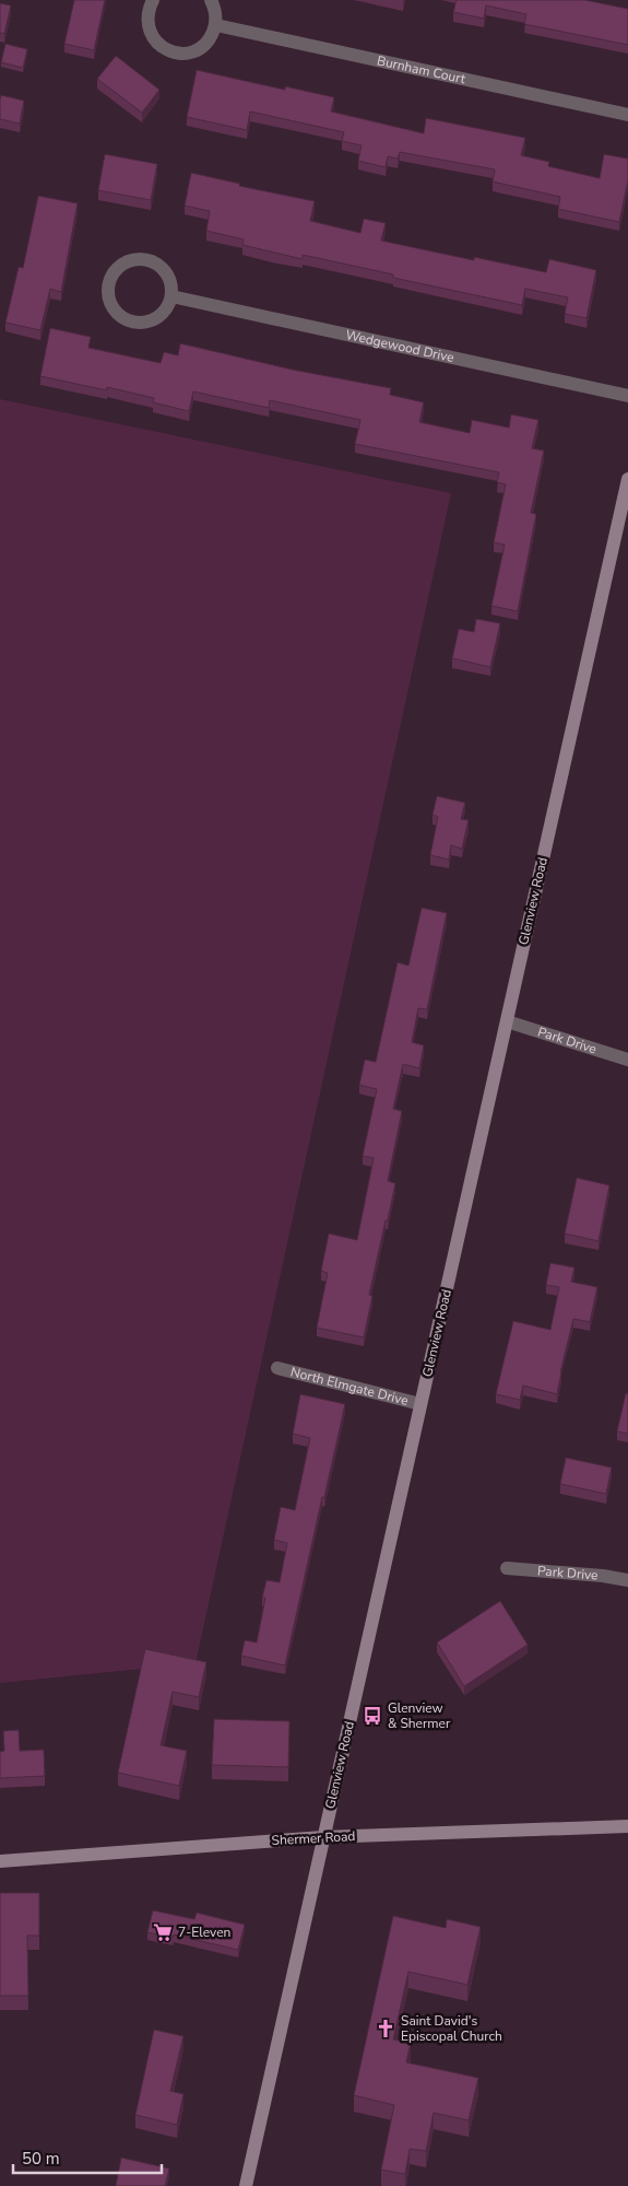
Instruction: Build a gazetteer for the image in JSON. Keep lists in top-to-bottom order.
{
  "streets": {
    "main road": ["Glenview Road", "Shermer Road"],
    "street": [
      "Burnham Court",
      "Wedgewood Drive",
      "Park Drive",
      "North Elmgate Drive"
    ]
  },
  "crossings": [
    ["Glenview Road", "Park Drive"],
    ["Glenview Road", "North Elmgate Drive"],
    ["Glenview Road", "Shermer Road"]
  ],
  "places": {
    "bus stop": ["Glenview & Shermer"],
    "supermarket": ["7-Eleven"],
    "church": ["Saint David's Episcopal Church"]
  },
  "scale_bar": "50 m"
}
